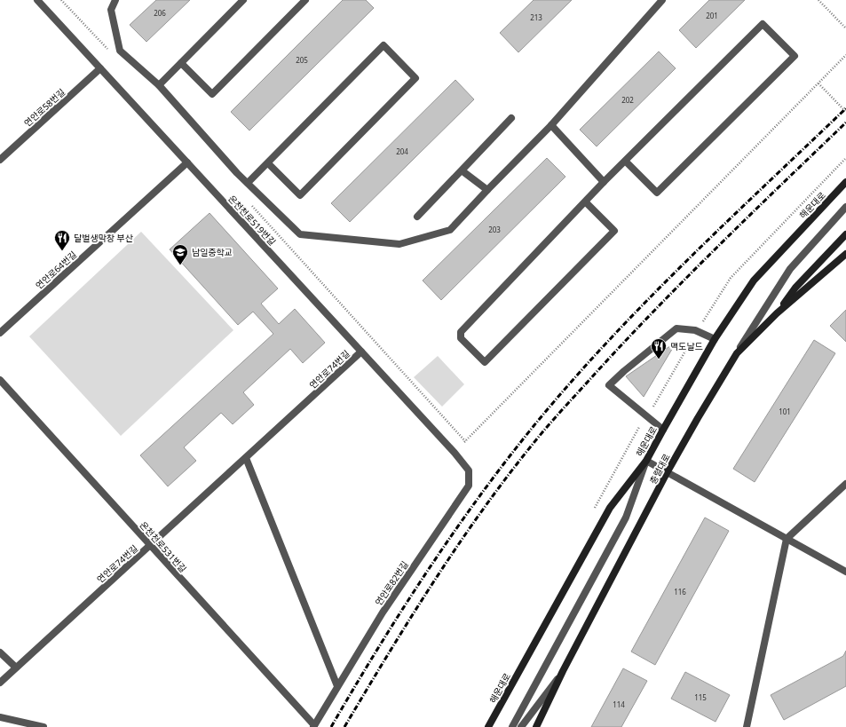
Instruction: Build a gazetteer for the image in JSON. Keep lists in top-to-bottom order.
{
  "streets": {
    "main road": ["해운대로", "충렬대로"],
    "street": [
      "연안로58번길",
      "온천천로519번길",
      "연안로64번길",
      "연안로74번길",
      "온천천로531번길",
      "연안로82번길"
    ]
  },
  "crossings": [
    ["연안로58번길", "온천천로519번길"],
    ["온천천로519번길", "연안로64번길"],
    ["온천천로519번길", "연안로74번길"],
    ["온천천로519번길", "연안로82번길"],
    ["연안로74번길", "온천천로531번길"],
    ["온천천로531번길", "연안로82번길"]
  ],
  "places": {
    "restaurant": ["달벌생막창 부산", "맥도날드"],
    "school or university": ["남일중학교"]
  },
  "house_numbers": [
    "206",
    "201",
    "213",
    "205",
    "202",
    "204",
    "203",
    "101",
    "116",
    "115",
    "114"
  ]
}
